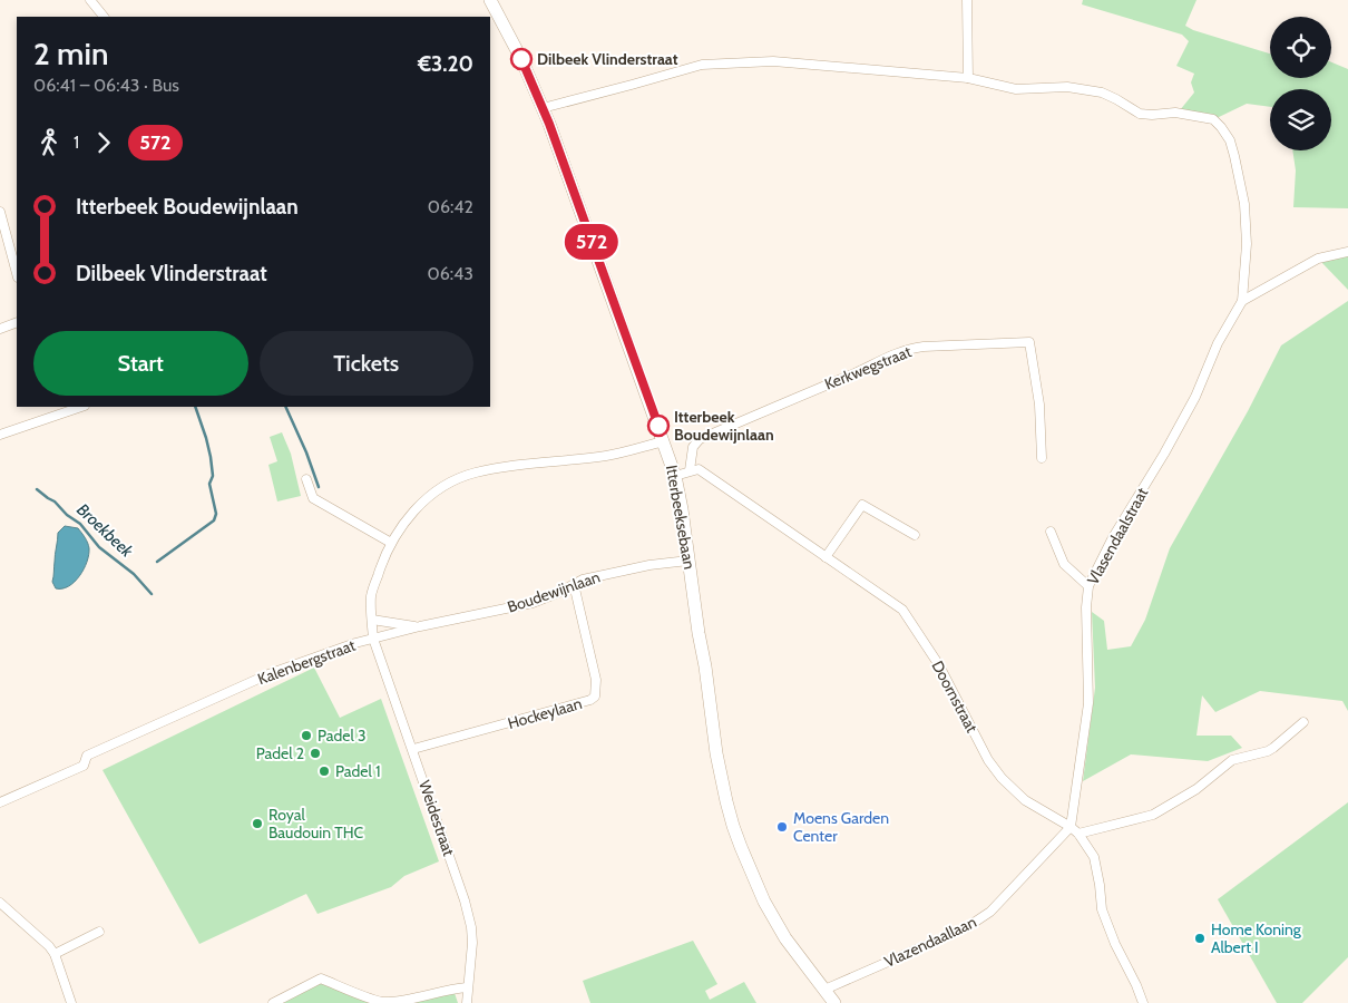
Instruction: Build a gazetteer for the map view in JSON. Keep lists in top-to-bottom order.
{
  "streets": {
    "main road": ["Itterbeeksebaan"],
    "street": [
      "Kerkwegstraat",
      "Vlasendaalstraat",
      "Boudewijnlaan",
      "Kalenbergstraat",
      "Doornstraat",
      "Hockeylaan",
      "Weidestraat",
      "Vlazendaallaan"
    ]
  },
  "crossings": [
    ["Kerkwegstraat", "Doornstraat"],
    ["Itterbeeksebaan", "Boudewijnlaan"],
    ["Itterbeeksebaan", "Kalenbergstraat"],
    ["Itterbeeksebaan", "Vlazendaallaan"],
    ["Vlasendaalstraat", "Doornstraat"],
    ["Vlasendaalstraat", "Vlazendaallaan"],
    ["Boudewijnlaan", "Kalenbergstraat"],
    ["Boudewijnlaan", "Hockeylaan"],
    ["Boudewijnlaan", "Weidestraat"],
    ["Kalenbergstraat", "Weidestraat"],
    ["Doornstraat", "Vlazendaallaan"],
    ["Hockeylaan", "Weidestraat"]
  ],
  "water": ["Broekbeek"],
  "places": [
    "Dilbeek Vlinderstraat",
    "Itterbeek Boudewijnlaan",
    "Padel 3",
    "Padel 2",
    "Padel 1",
    "Royal Baudouin THC",
    "Moens Garden Center",
    "Home Koning Albert I"
  ],
  "lines": ["bus line 572"],
  "page": {
    "on_map": "572",
    "heading": ["2 min", "06:41 – 06:43 · Bus", "€3.20"],
    "legs": ["1", "572"],
    "list": [
      {
        "name": "Itterbeek Boudewijnlaan",
        "value": "06:42"
      },
      {
        "name": "Dilbeek Vlinderstraat",
        "value": "06:43"
      }
    ],
    "buttons": ["Start", "Tickets"]
  }
}
